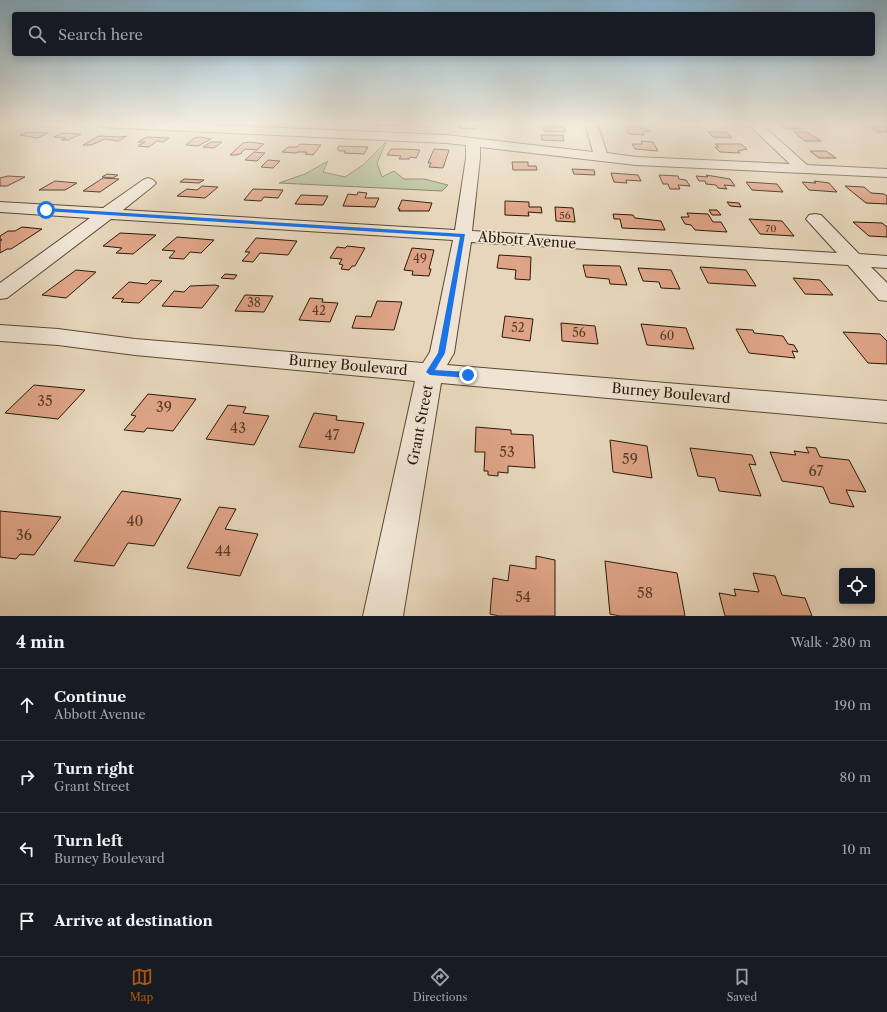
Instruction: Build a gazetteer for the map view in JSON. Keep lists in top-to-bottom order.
{
  "streets": {
    "street": ["Abbott Avenue", "Burney Boulevard", "Grant Street"]
  },
  "crossings": [
    ["Abbott Avenue", "Grant Street"],
    ["Burney Boulevard", "Grant Street"]
  ],
  "house_numbers": [
    "56",
    "70",
    "49",
    "38",
    "42",
    "52",
    "56",
    "60",
    "35",
    "39",
    "43",
    "47",
    "53",
    "59",
    "67",
    "40",
    "36",
    "44",
    "58",
    "54"
  ],
  "page": {
    "search": "Search here",
    "heading": ["4 min", "Walk · 280 m"],
    "list": [
      ["Continue", "Abbott Avenue", "190 m"],
      ["Turn right", "Grant Street", "80 m"],
      ["Turn left", "Burney Boulevard", "10 m"],
      "Arrive at destination"
    ],
    "nav": ["Map", "Directions", "Saved"]
  }
}
